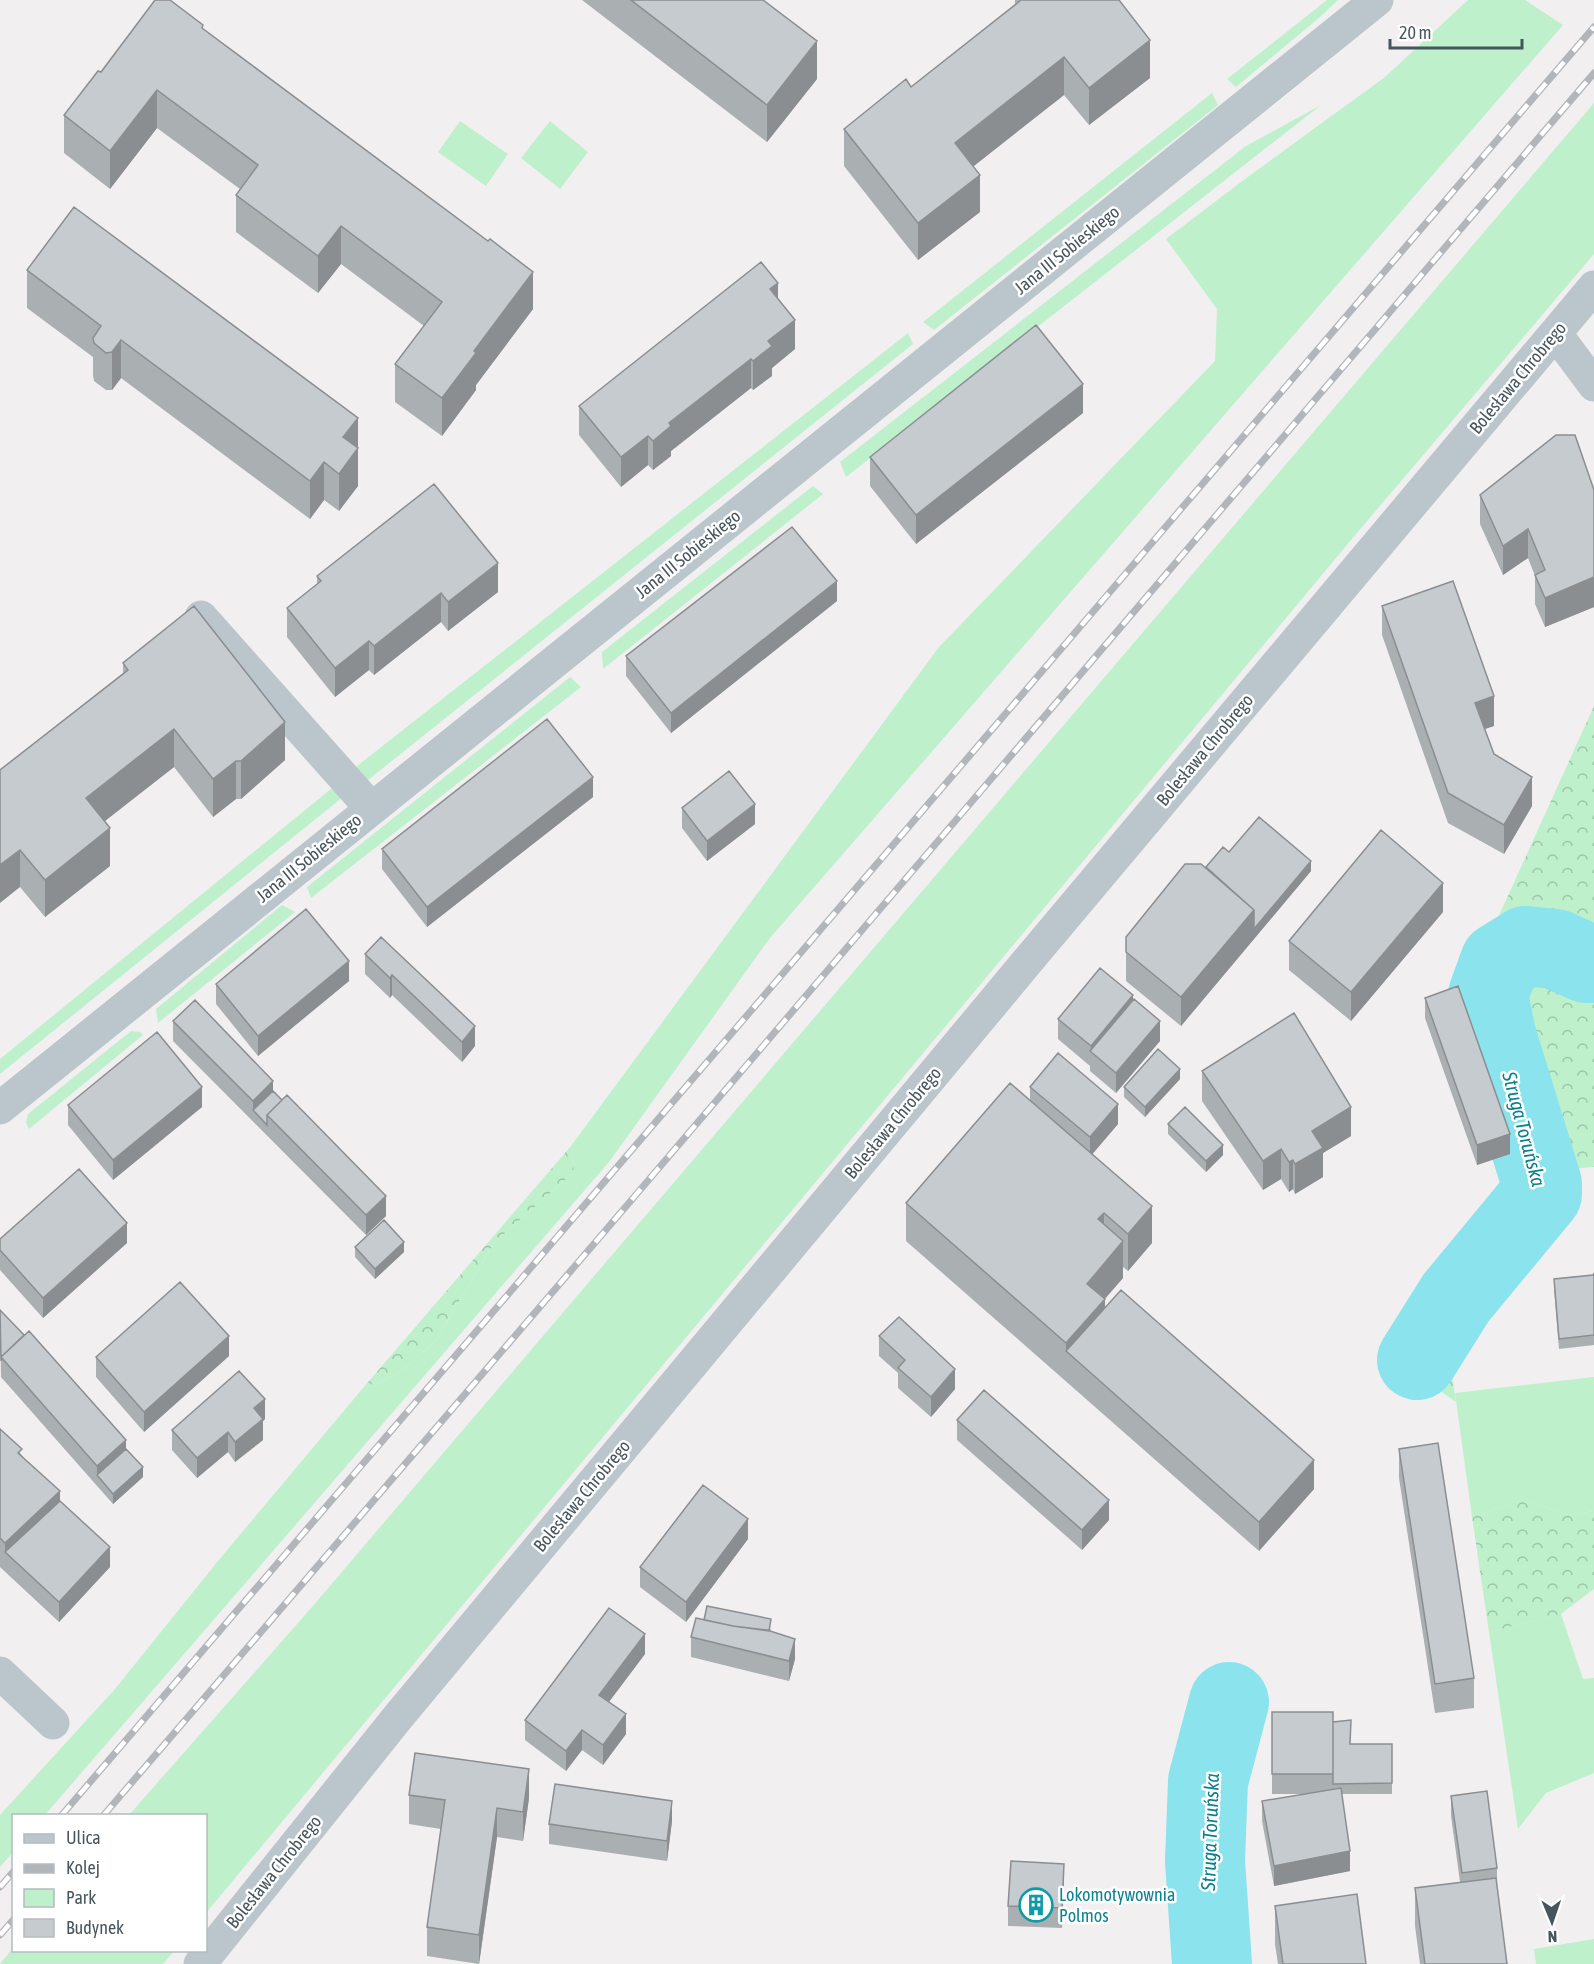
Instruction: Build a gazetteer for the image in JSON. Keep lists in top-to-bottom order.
{
  "streets": {
    "street": ["Jana III Sobieskiego", "Bolesława Chrobrego"]
  },
  "water": ["Struga Toruńska"],
  "places": {
    "building": ["Lokomotywownia Polmos"]
  },
  "legend": [
    "Ulica",
    "Kolej",
    "Park",
    "Budynek"
  ],
  "scale_bar": "20 m",
  "north": "bottom"
}
